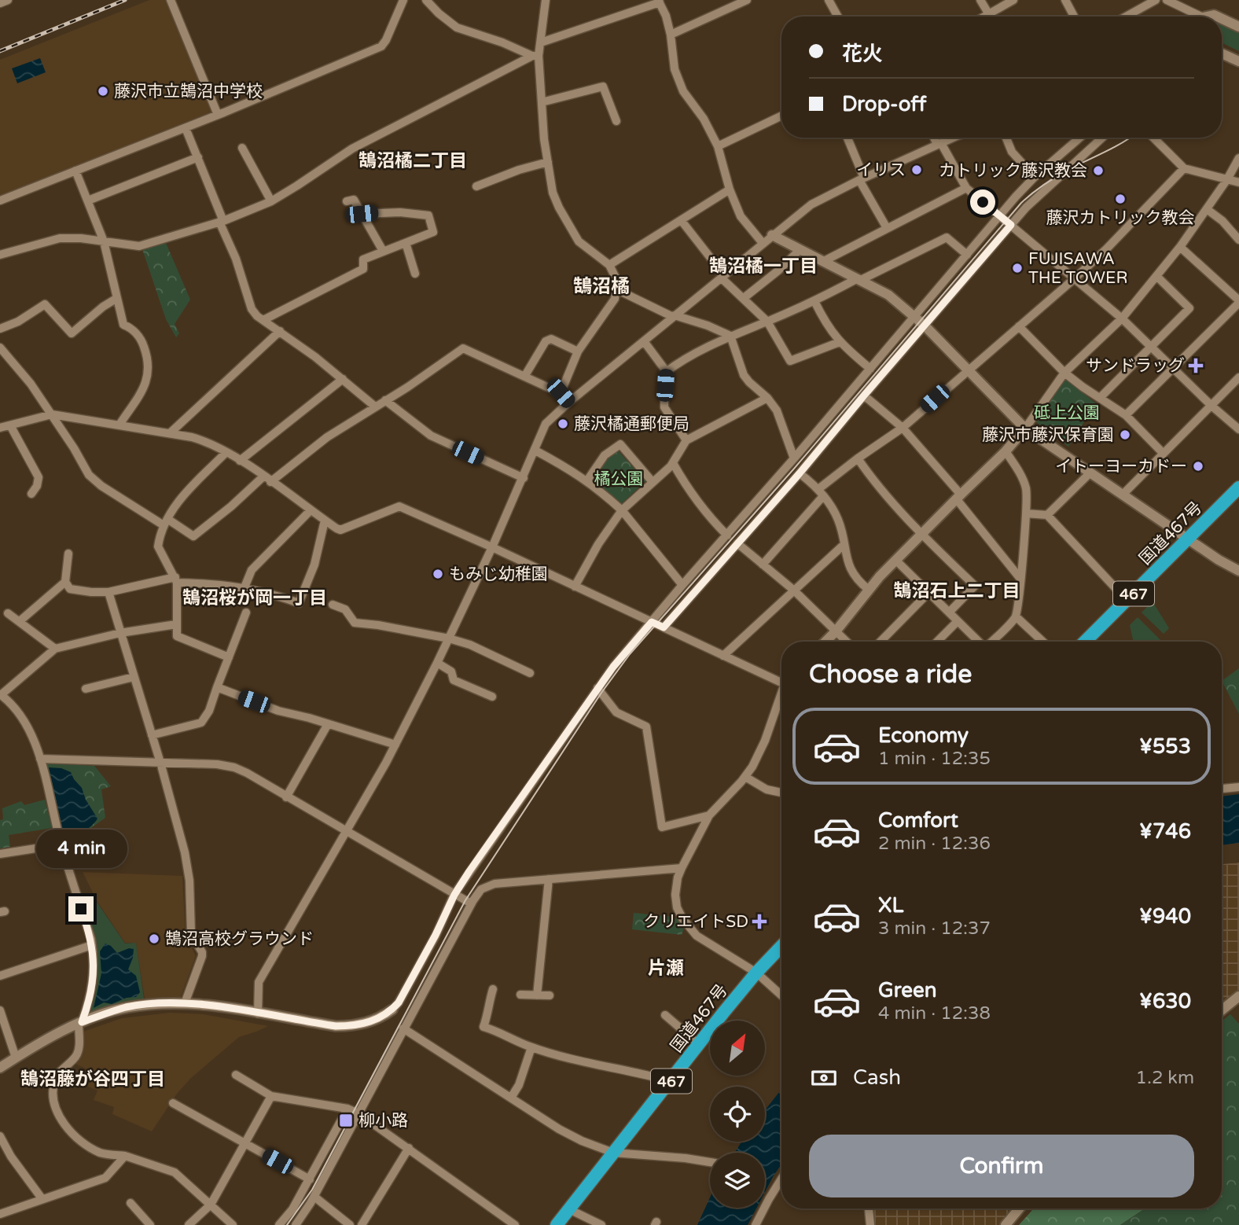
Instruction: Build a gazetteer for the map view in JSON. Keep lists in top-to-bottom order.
{
  "streets": {
    "highway": ["国道467号", "467"]
  },
  "districts": [
    "鵠沼橘二丁目",
    "鵠沼橘一丁目",
    "鵠沼橘",
    "鵠沼石上二丁目",
    "鵠沼桜が岡一丁目",
    "片瀬",
    "鵠沼藤が谷四丁目"
  ],
  "parks": ["砥上公園", "橘公園"],
  "places": {
    "other": [
      "藤沢市立鵠沼中学校",
      "イリス",
      "カトリック藤沢教会",
      "藤沢カトリック教会",
      "FUJISAWA THE TOWER",
      "藤沢橘通郵便局",
      "藤沢市藤沢保育園",
      "イトーヨーカドー",
      "もみじ幼稚園",
      "鵠沼高校グラウンド"
    ],
    "health": ["サンドラッグ", "クリエイトSD"],
    "transit": ["柳小路"]
  },
  "north": "top right",
  "page": {
    "banner": ["花火", "Drop-off"],
    "heading": "Choose a ride",
    "list": [
      {
        "name": "Economy",
        "note": "1 min · 12:35",
        "value": "¥553"
      },
      {
        "name": "Comfort",
        "note": "2 min · 12:36",
        "value": "¥746"
      },
      {
        "name": "XL",
        "note": "3 min · 12:37",
        "value": "¥940"
      },
      {
        "name": "Green",
        "note": "4 min · 12:38",
        "value": "¥630"
      }
    ],
    "bubble": "4 min",
    "pay": ["Cash", "1.2 km"],
    "buttons": "Confirm"
  }
}
